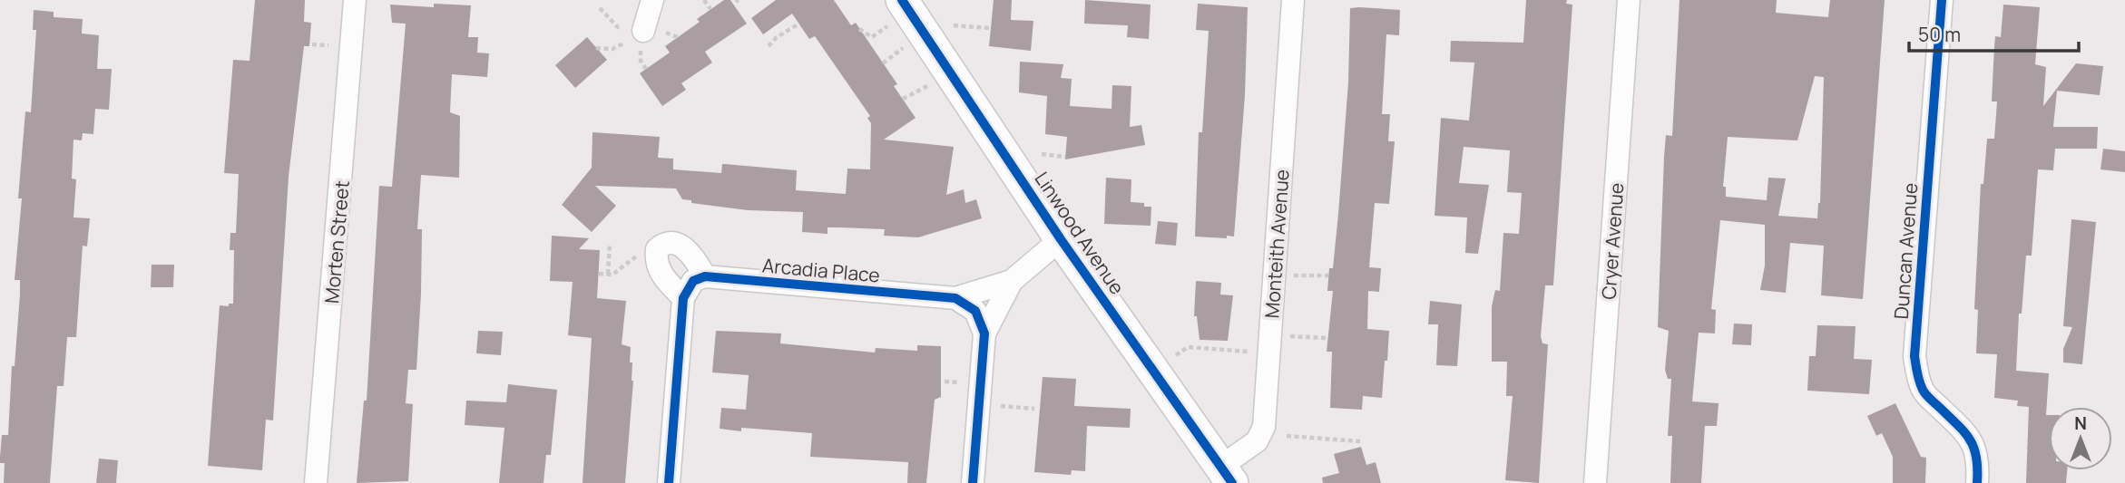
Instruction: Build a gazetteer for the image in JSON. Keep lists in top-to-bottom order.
{
  "streets": {
    "main road": ["Linwood Avenue"],
    "street": [
      "Cryer Avenue",
      "Morten Street",
      "Monteith Avenue",
      "Duncan Avenue",
      "Arcadia Place"
    ]
  },
  "crossings": [
    ["Linwood Avenue", "Monteith Avenue"],
    ["Linwood Avenue", "Arcadia Place"]
  ],
  "scale_bar": "50 m",
  "north": "top"
}
